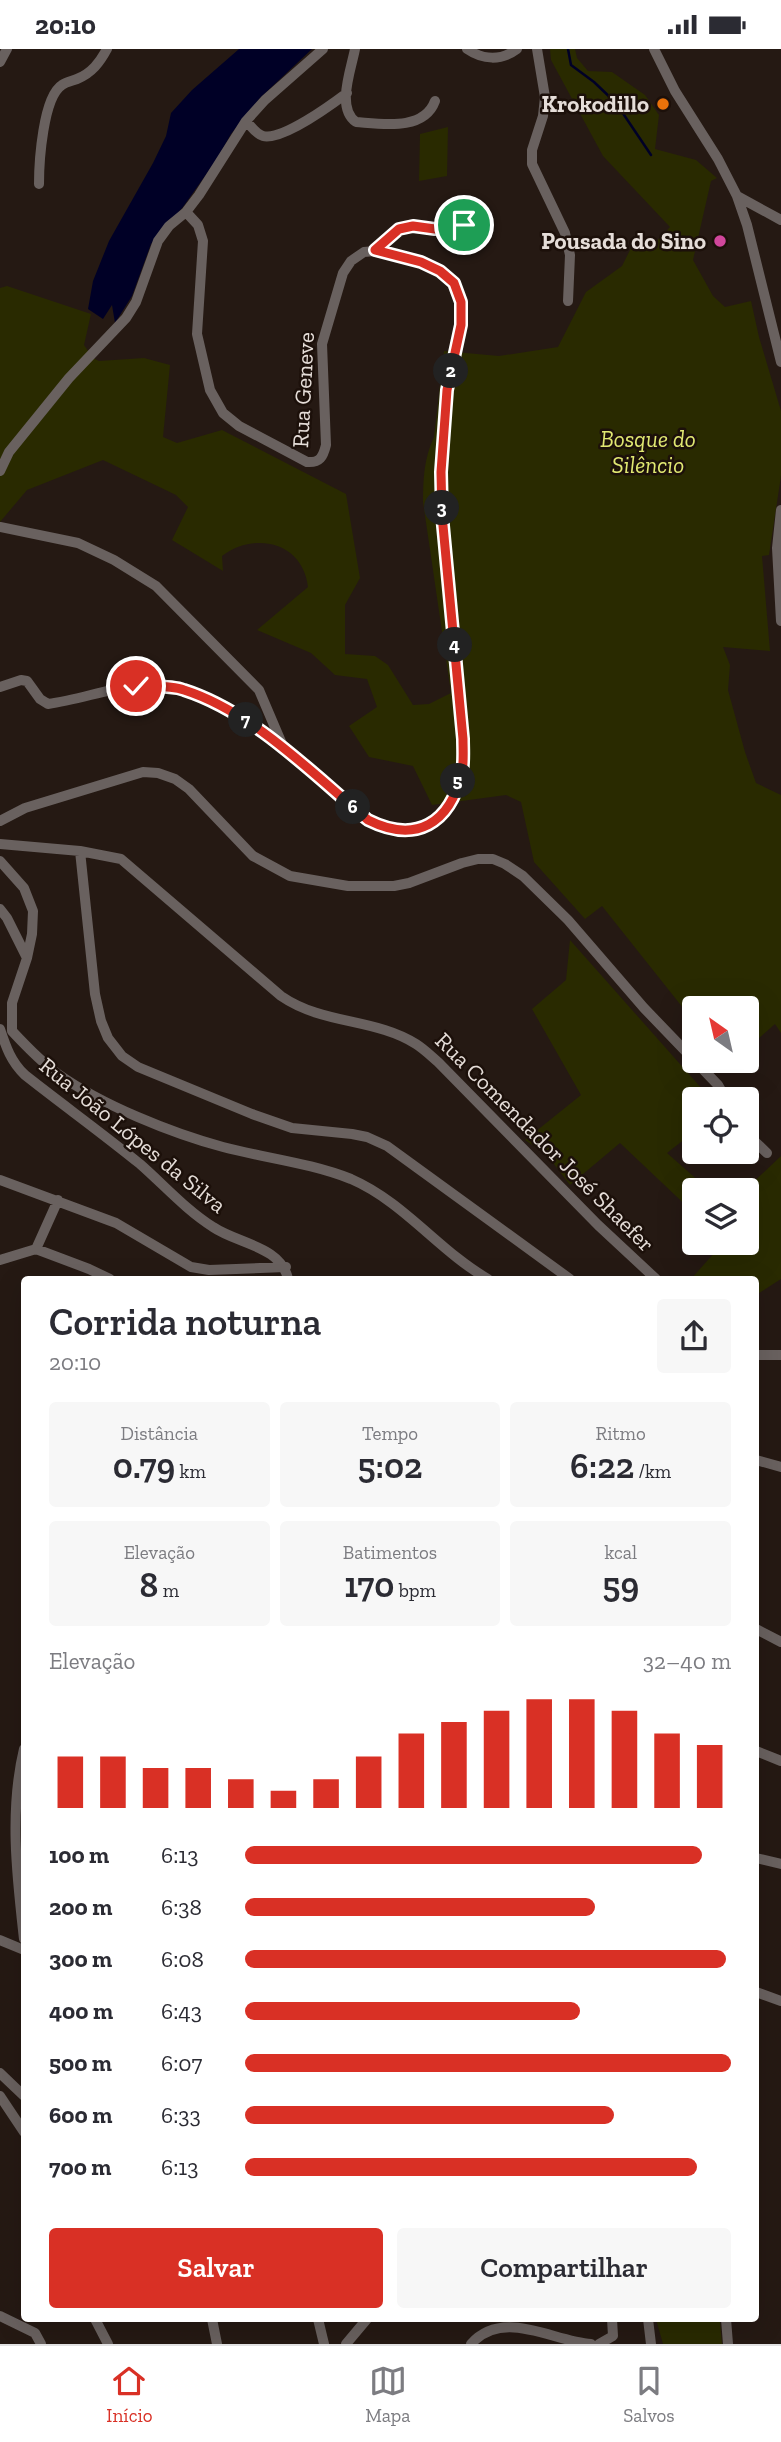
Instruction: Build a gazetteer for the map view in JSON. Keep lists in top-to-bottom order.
{
  "streets": {
    "street": ["Rua Geneve", "Rua João Lópes da Silva", "Rua Comendador José Shaefer"]
  },
  "parks": ["Bosque do Silêncio"],
  "places": ["Krokodillo", "Pousada do Sino"],
  "north": "top left",
  "page": {
    "status": "20:10",
    "pins": [
      "2",
      "3",
      "4",
      "7",
      "5",
      "6"
    ],
    "heading": ["Corrida noturna", "20:10"],
    "stats": [
      ["Distância", "0.79 km"],
      ["Tempo", "5:02"],
      ["Ritmo", "6:22 /km"],
      ["Elevação", "8 m"],
      ["Batimentos", "170 bpm"],
      ["kcal", "59"]
    ],
    "chart": ["Elevação", "32–40 m"],
    "list": [
      {
        "name": "100 m",
        "note": "6:13"
      },
      {
        "name": "200 m",
        "note": "6:38"
      },
      {
        "name": "300 m",
        "note": "6:08"
      },
      {
        "name": "400 m",
        "note": "6:43"
      },
      {
        "name": "500 m",
        "note": "6:07"
      },
      {
        "name": "600 m",
        "note": "6:33"
      },
      {
        "name": "700 m",
        "note": "6:13"
      }
    ],
    "buttons": ["Salvar", "Compartilhar"],
    "tabs": ["Início", "Mapa", "Salvos"]
  }
}
